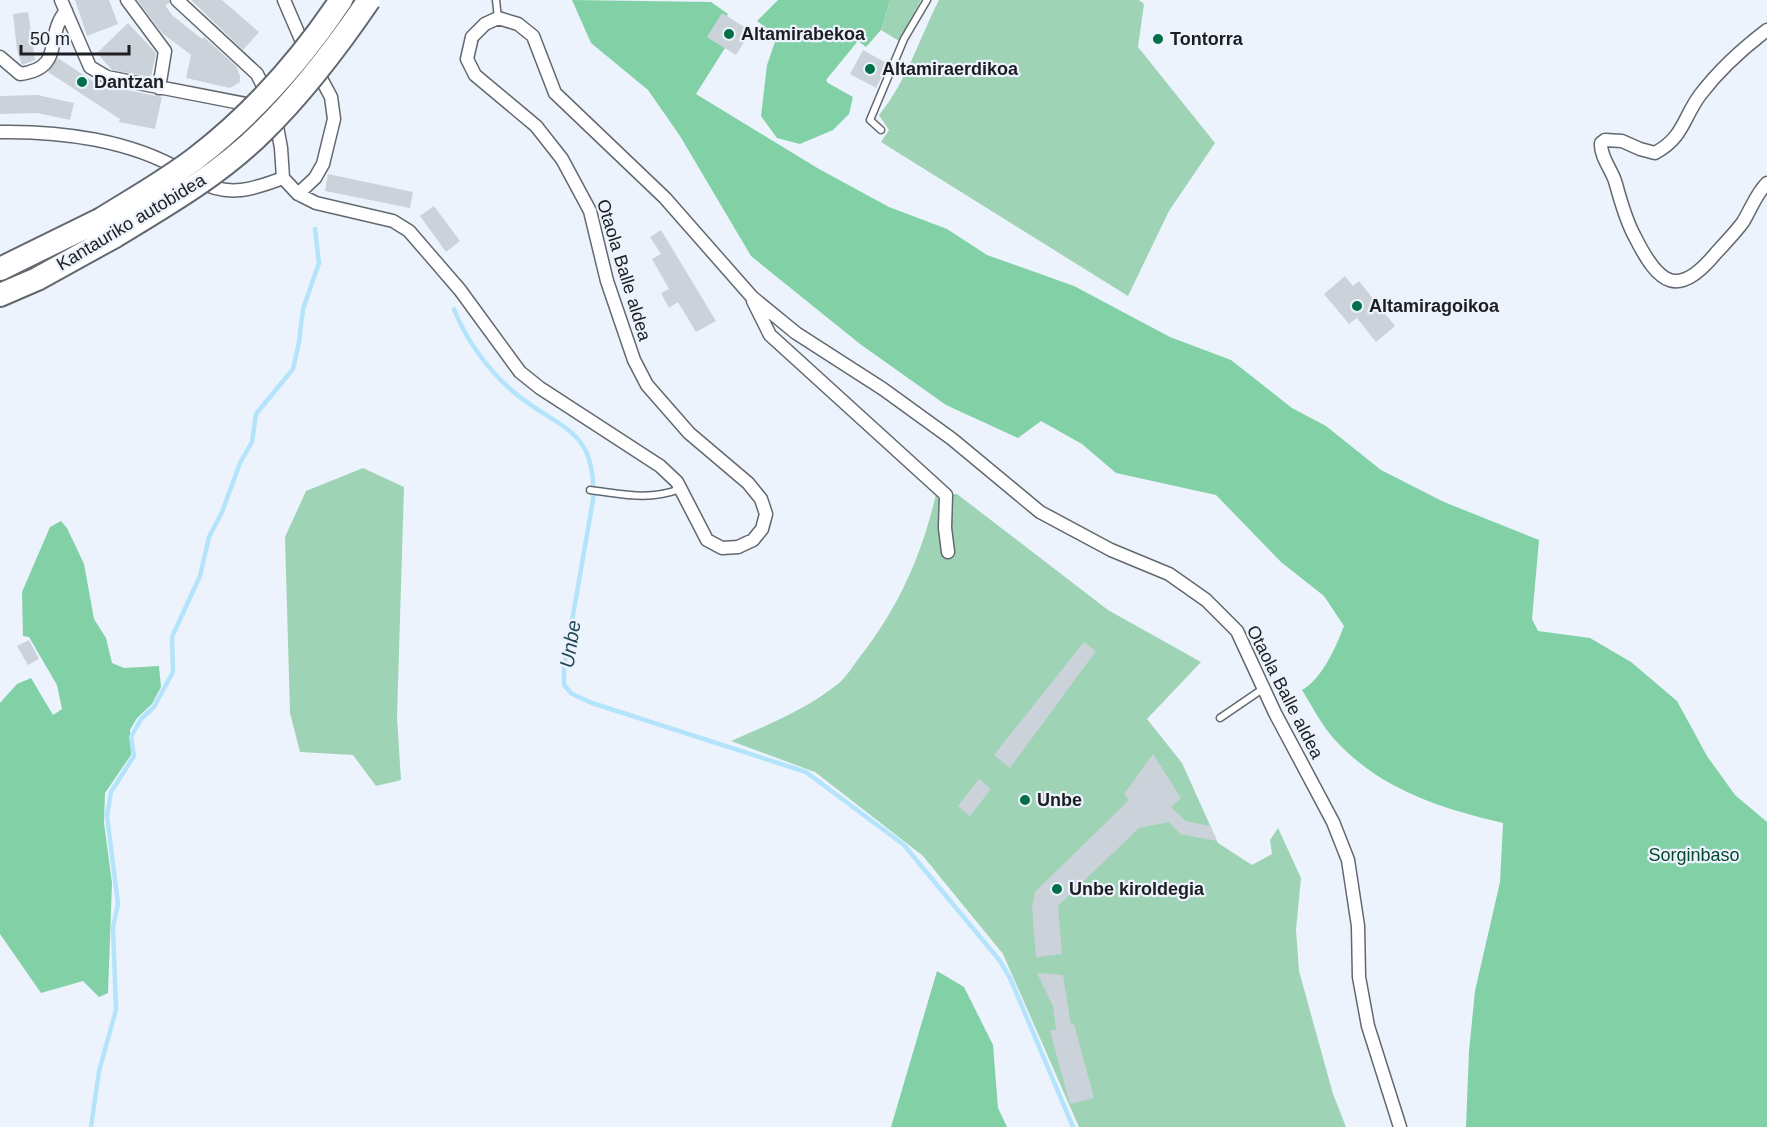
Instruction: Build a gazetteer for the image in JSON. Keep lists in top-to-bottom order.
{
  "streets": {
    "highway": ["Kantauriko autobidea"],
    "street": ["Otaola Balle aldea"]
  },
  "water": ["Unbe"],
  "parks": ["Sorginbaso"],
  "places": [
    "Altamirabekoa",
    "Tontorra",
    "Altamiraerdikoa",
    "Dantzan",
    "Altamiragoikoa",
    "Unbe",
    "Unbe kiroldegia"
  ],
  "scale_bar": "50 m"
}
